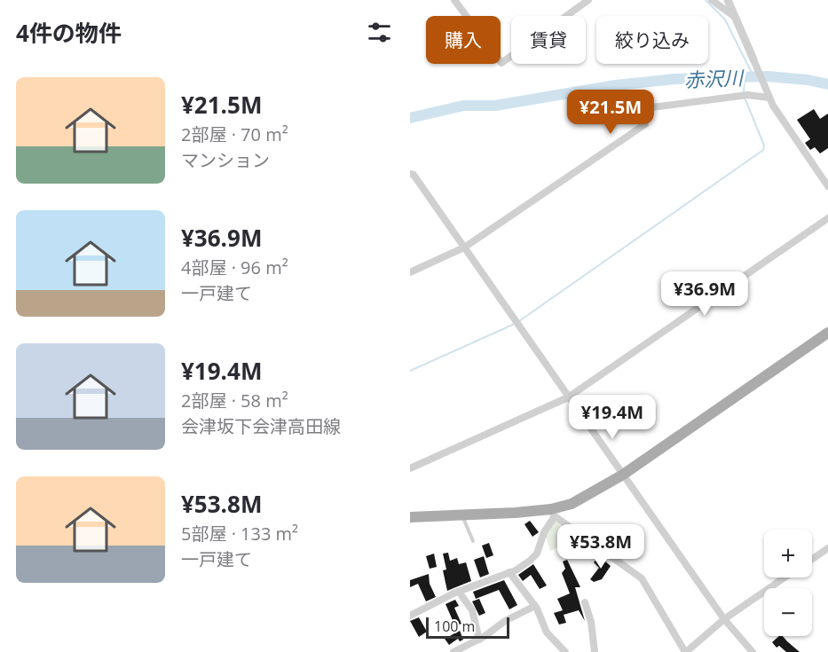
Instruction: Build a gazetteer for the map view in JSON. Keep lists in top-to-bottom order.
{
  "water": ["赤沢川"],
  "scale_bar": "100 m",
  "page": {
    "heading": "4件の物件",
    "chip": ["購入", "賃貸", "絞り込み"],
    "list": [
      {
        "name": "¥21.5M",
        "note": "2部屋 · 70 m² · マンション"
      },
      {
        "name": "¥36.9M",
        "note": "4部屋 · 96 m² · 一戸建て"
      },
      {
        "name": "¥19.4M",
        "note": "2部屋 · 58 m² · 会津坂下会津高田線"
      },
      {
        "name": "¥53.8M",
        "note": "5部屋 · 133 m² · 一戸建て"
      }
    ],
    "price": [
      "¥21.5M",
      "¥36.9M",
      "¥19.4M",
      "¥53.8M"
    ],
    "map_buttons": ["+", "−"],
    "scale": "100 m"
  }
}
